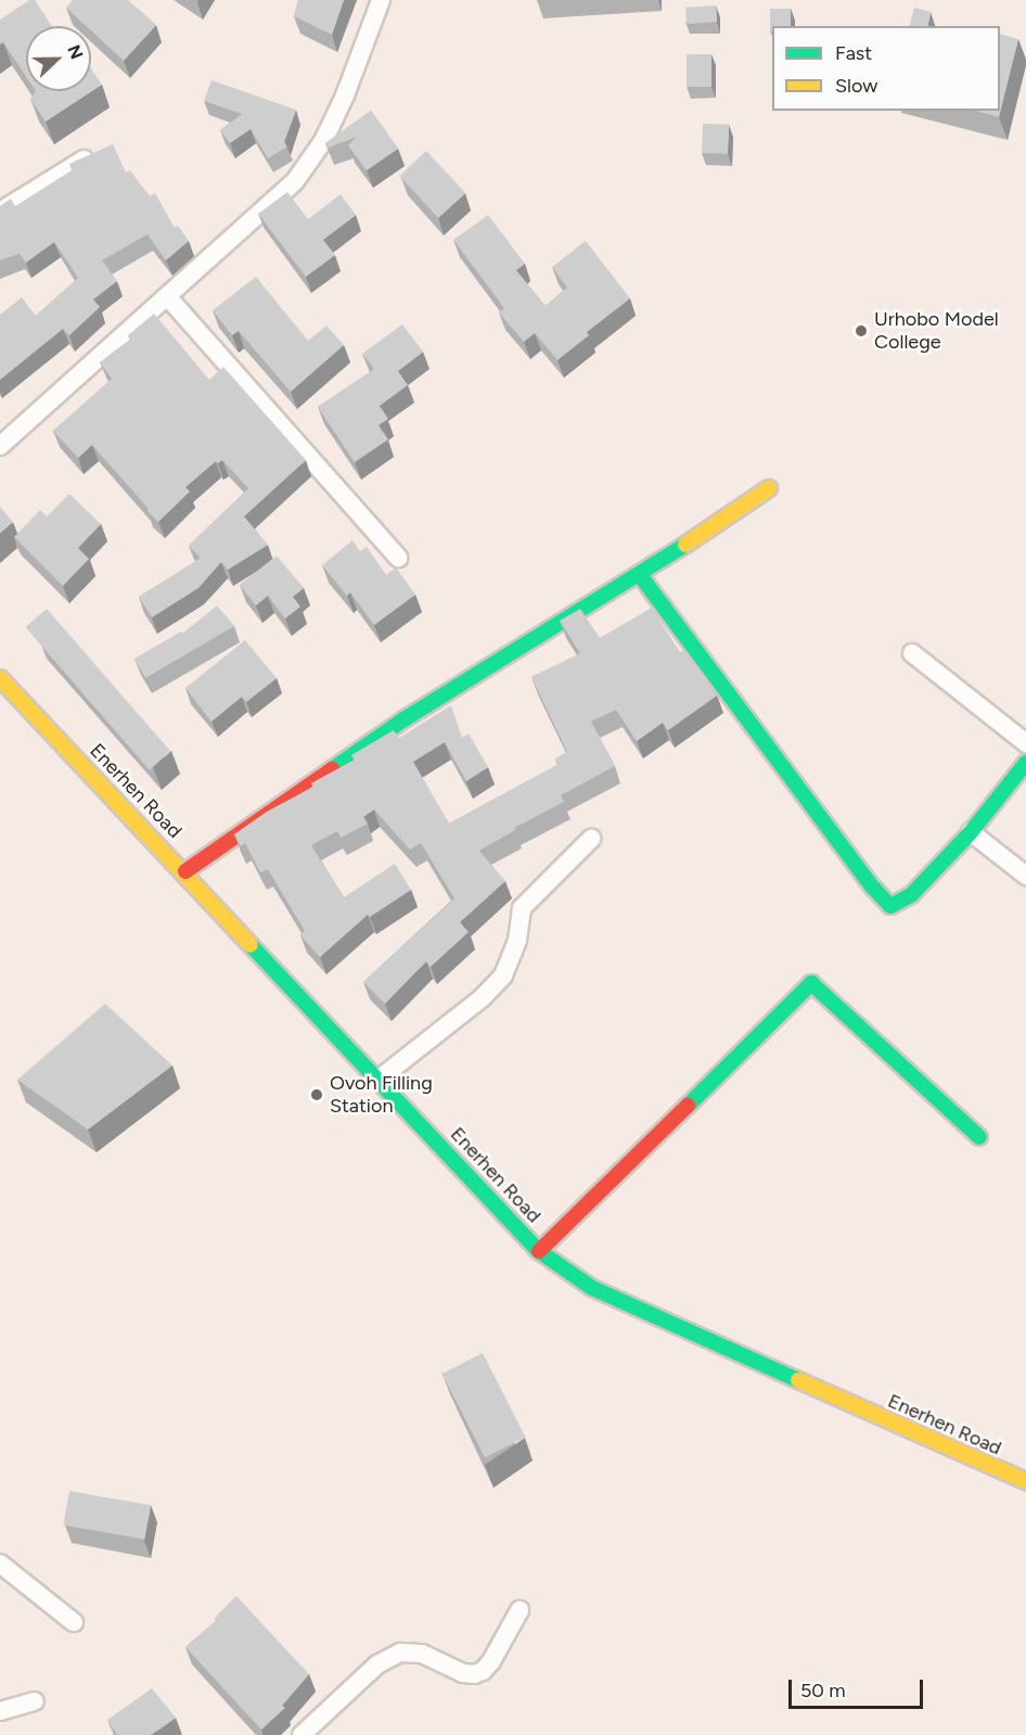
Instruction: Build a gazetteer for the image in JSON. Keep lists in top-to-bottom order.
{
  "streets": {
    "street": ["Enerhen Road"]
  },
  "places": ["Urhobo Model College", "Ovoh Filling Station"],
  "legend": ["Fast", "Slow"],
  "scale_bar": "50 m",
  "north": "right"
}
